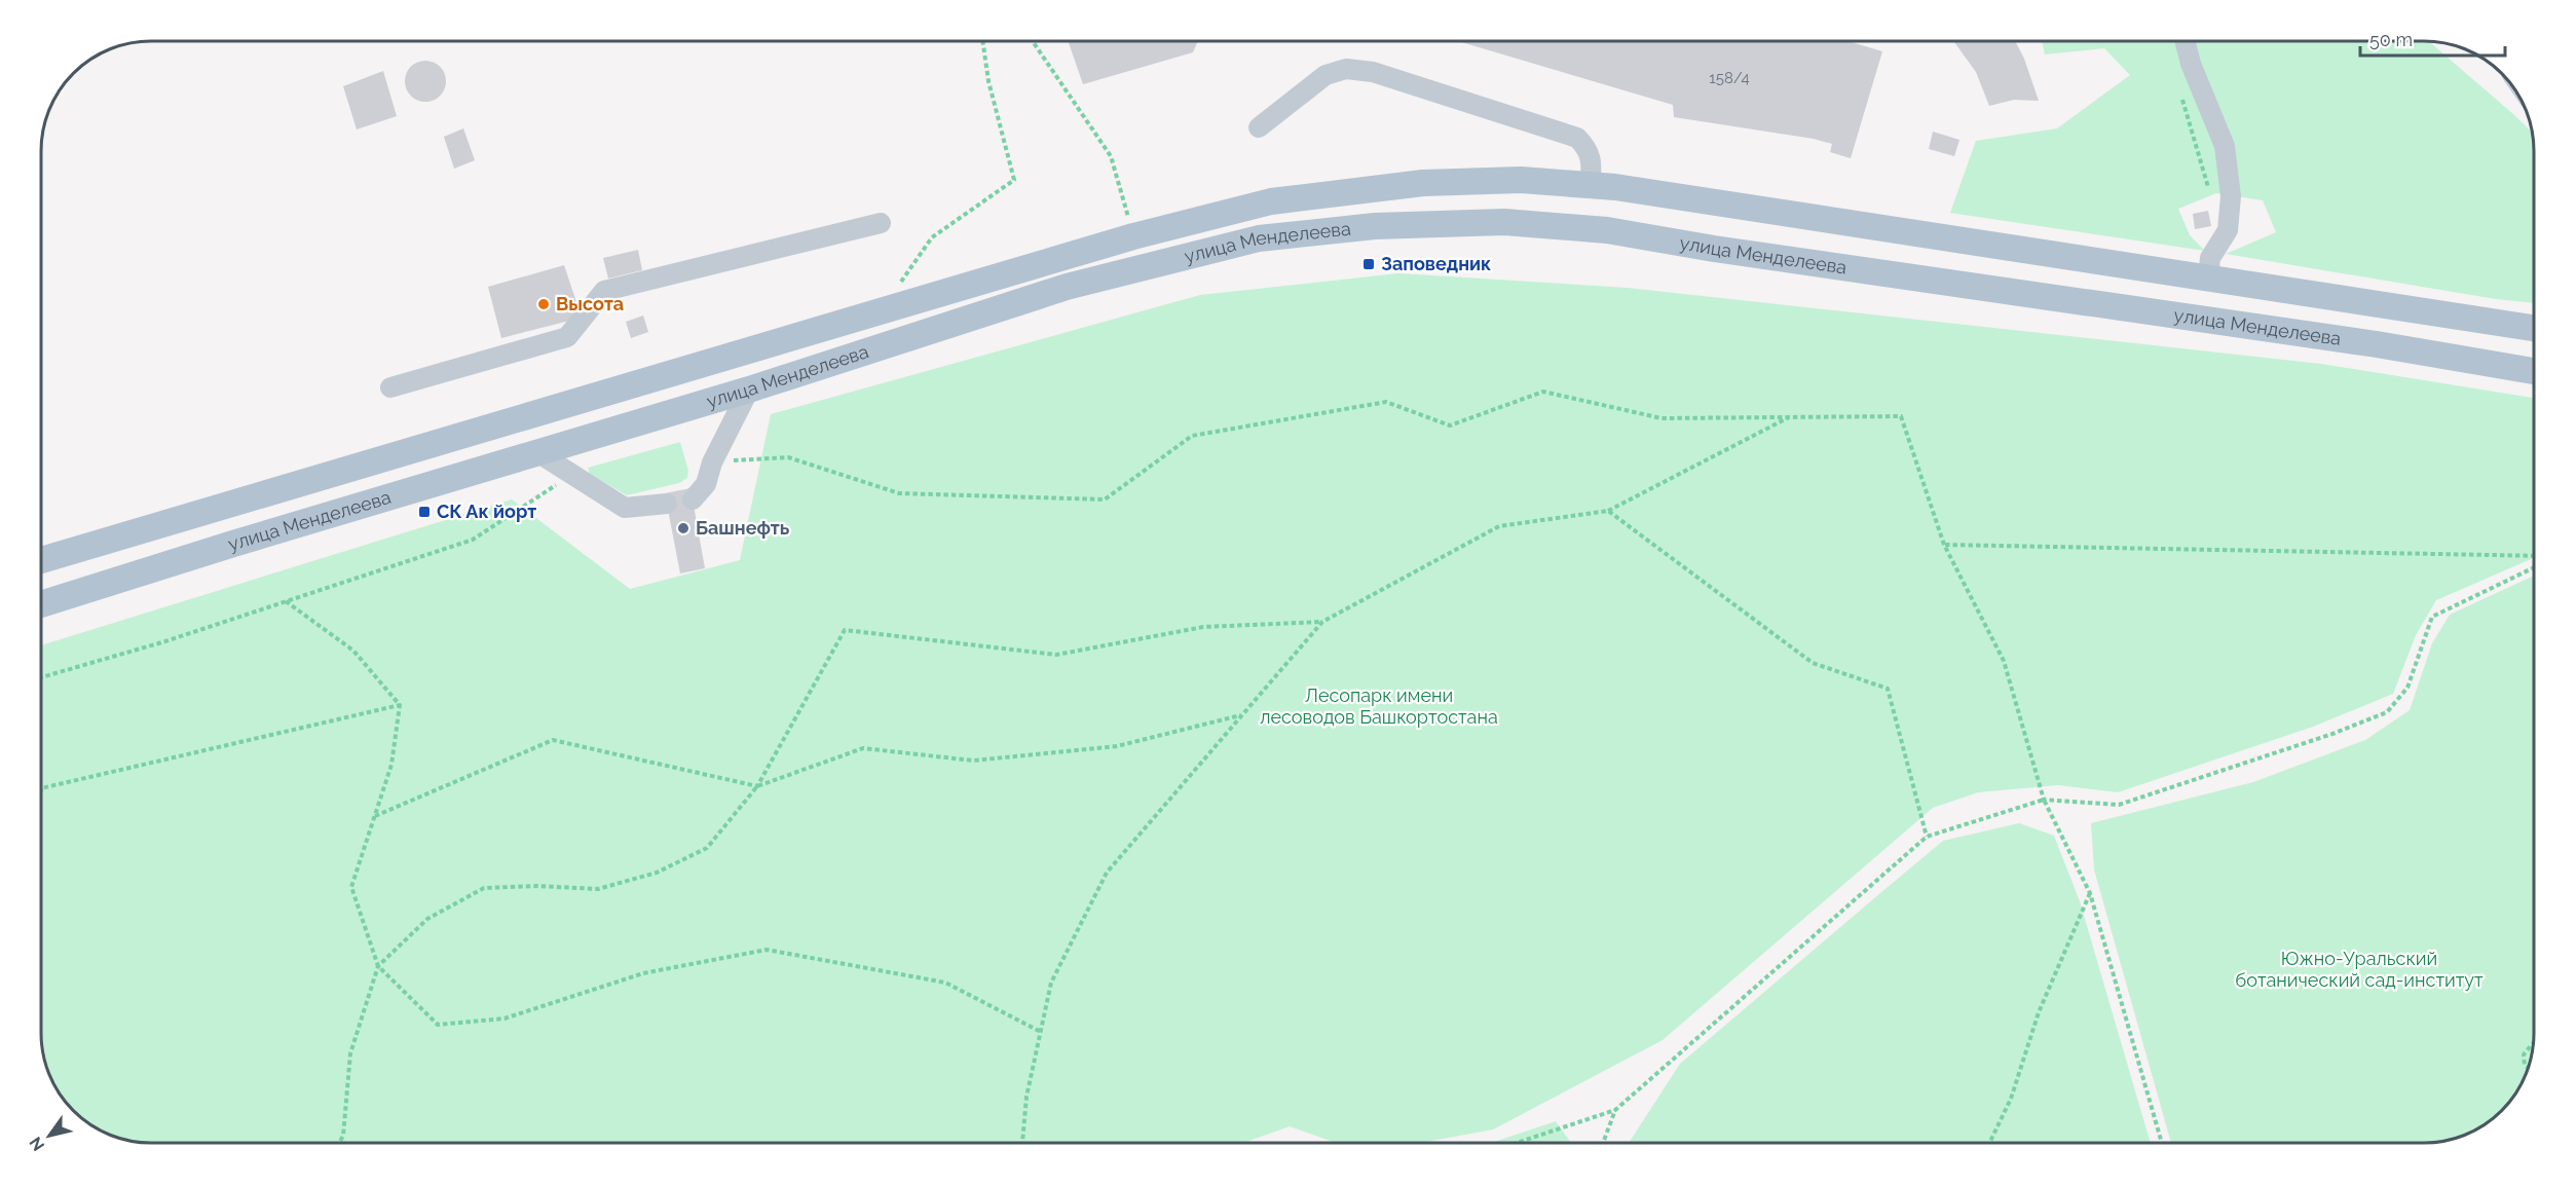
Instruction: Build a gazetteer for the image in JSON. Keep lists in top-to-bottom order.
{
  "streets": {
    "main road": ["улица Менделеева"]
  },
  "parks": ["Лесопарк имени лесоводов Башкортостана", "Южно-Уральский ботанический сад-институт"],
  "places": {
    "transit": ["Заповедник", "СК Ак йорт"],
    "other": ["Высота", "Башнефть"]
  },
  "house_numbers": ["158/4"],
  "scale_bar": "50 m",
  "north": "bottom left"
}
